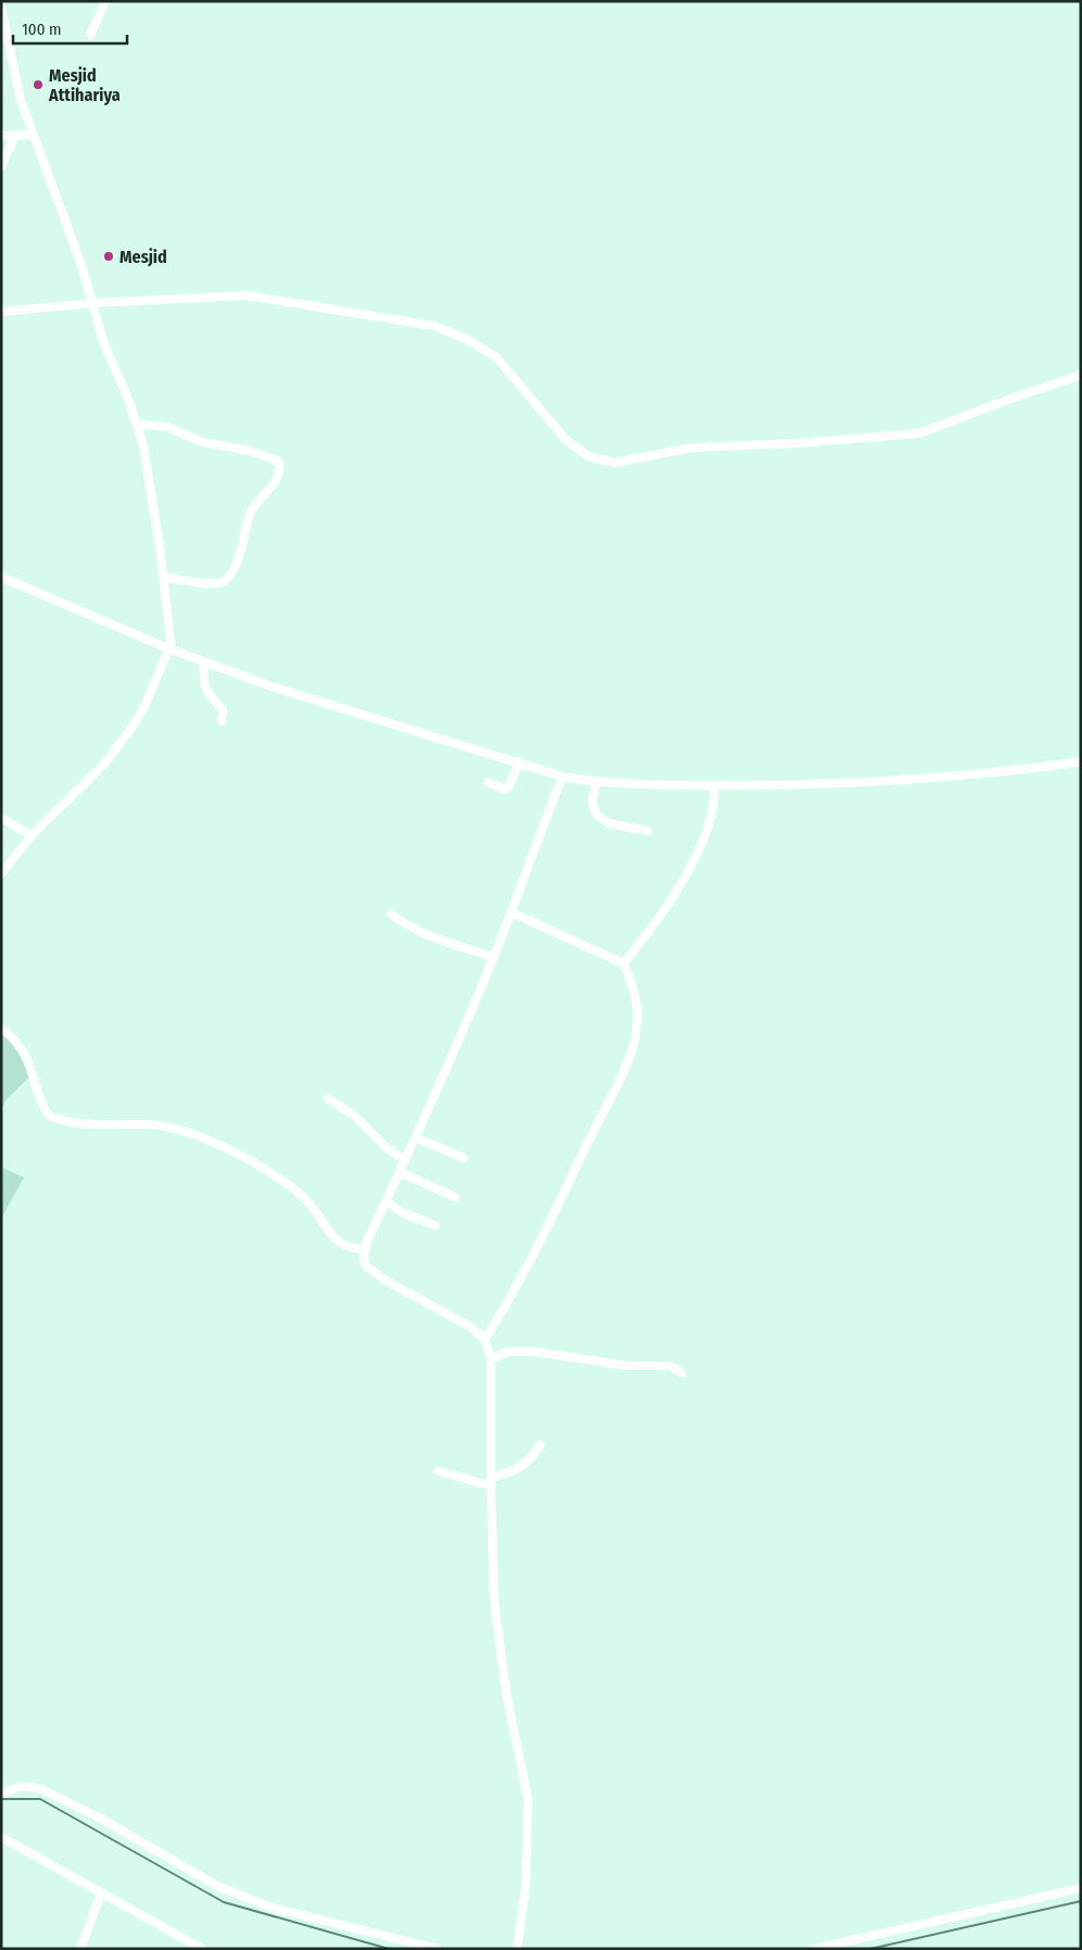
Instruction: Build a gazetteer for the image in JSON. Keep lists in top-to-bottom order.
{
  "places": ["Mesjid Attihariya", "Mesjid"],
  "scale_bar": "100 m"
}
